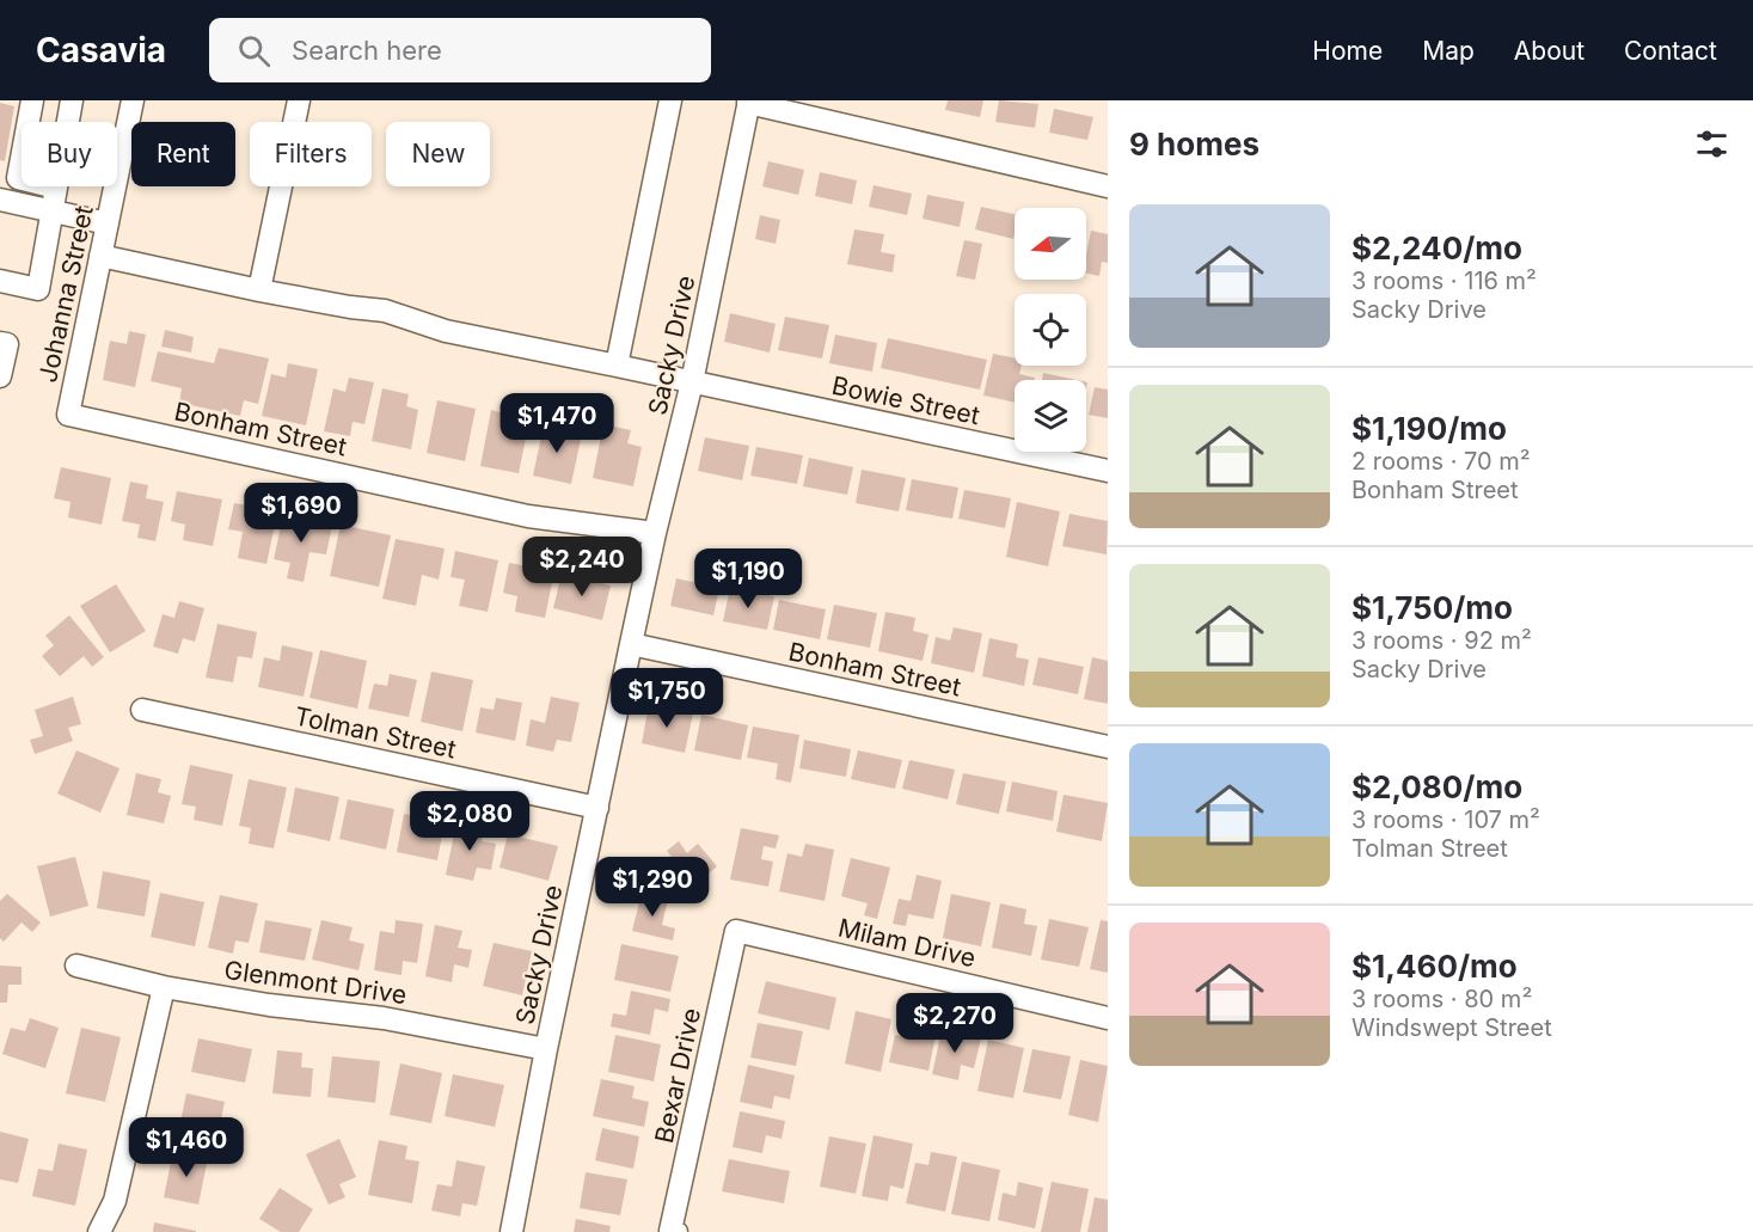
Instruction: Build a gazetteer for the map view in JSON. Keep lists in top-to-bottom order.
{
  "streets": {
    "street": [
      "Johanna Street",
      "Sacky Drive",
      "Bowie Street",
      "Bonham Street",
      "Tolman Street",
      "Milam Drive",
      "Glenmont Drive",
      "Bexar Drive"
    ]
  },
  "crossings": [
    ["Johanna Street", "Bowie Street"],
    ["Johanna Street", "Bonham Street"],
    ["Sacky Drive", "Bowie Street"],
    ["Sacky Drive", "Bonham Street"],
    ["Sacky Drive", "Tolman Street"],
    ["Sacky Drive", "Glenmont Drive"],
    ["Milam Drive", "Bexar Drive"]
  ],
  "north": "left",
  "page": {
    "header": "Casavia",
    "search": "Search here",
    "nav": [
      "Home",
      "Map",
      "About",
      "Contact"
    ],
    "heading": "9 homes",
    "chip": [
      "Buy",
      "Rent",
      "Filters",
      "New"
    ],
    "list": [
      {
        "name": "$2,240/mo",
        "note": "3 rooms · 116 m² · Sacky Drive"
      },
      {
        "name": "$1,190/mo",
        "note": "2 rooms · 70 m² · Bonham Street"
      },
      {
        "name": "$1,750/mo",
        "note": "3 rooms · 92 m² · Sacky Drive"
      },
      {
        "name": "$2,080/mo",
        "note": "3 rooms · 107 m² · Tolman Street"
      },
      {
        "name": "$1,460/mo",
        "note": "3 rooms · 80 m² · Windswept Street"
      }
    ],
    "price": [
      "$1,470",
      "$1,690",
      "$2,240",
      "$1,190",
      "$1,750",
      "$2,080",
      "$1,290",
      "$2,270",
      "$1,460"
    ]
  }
}
